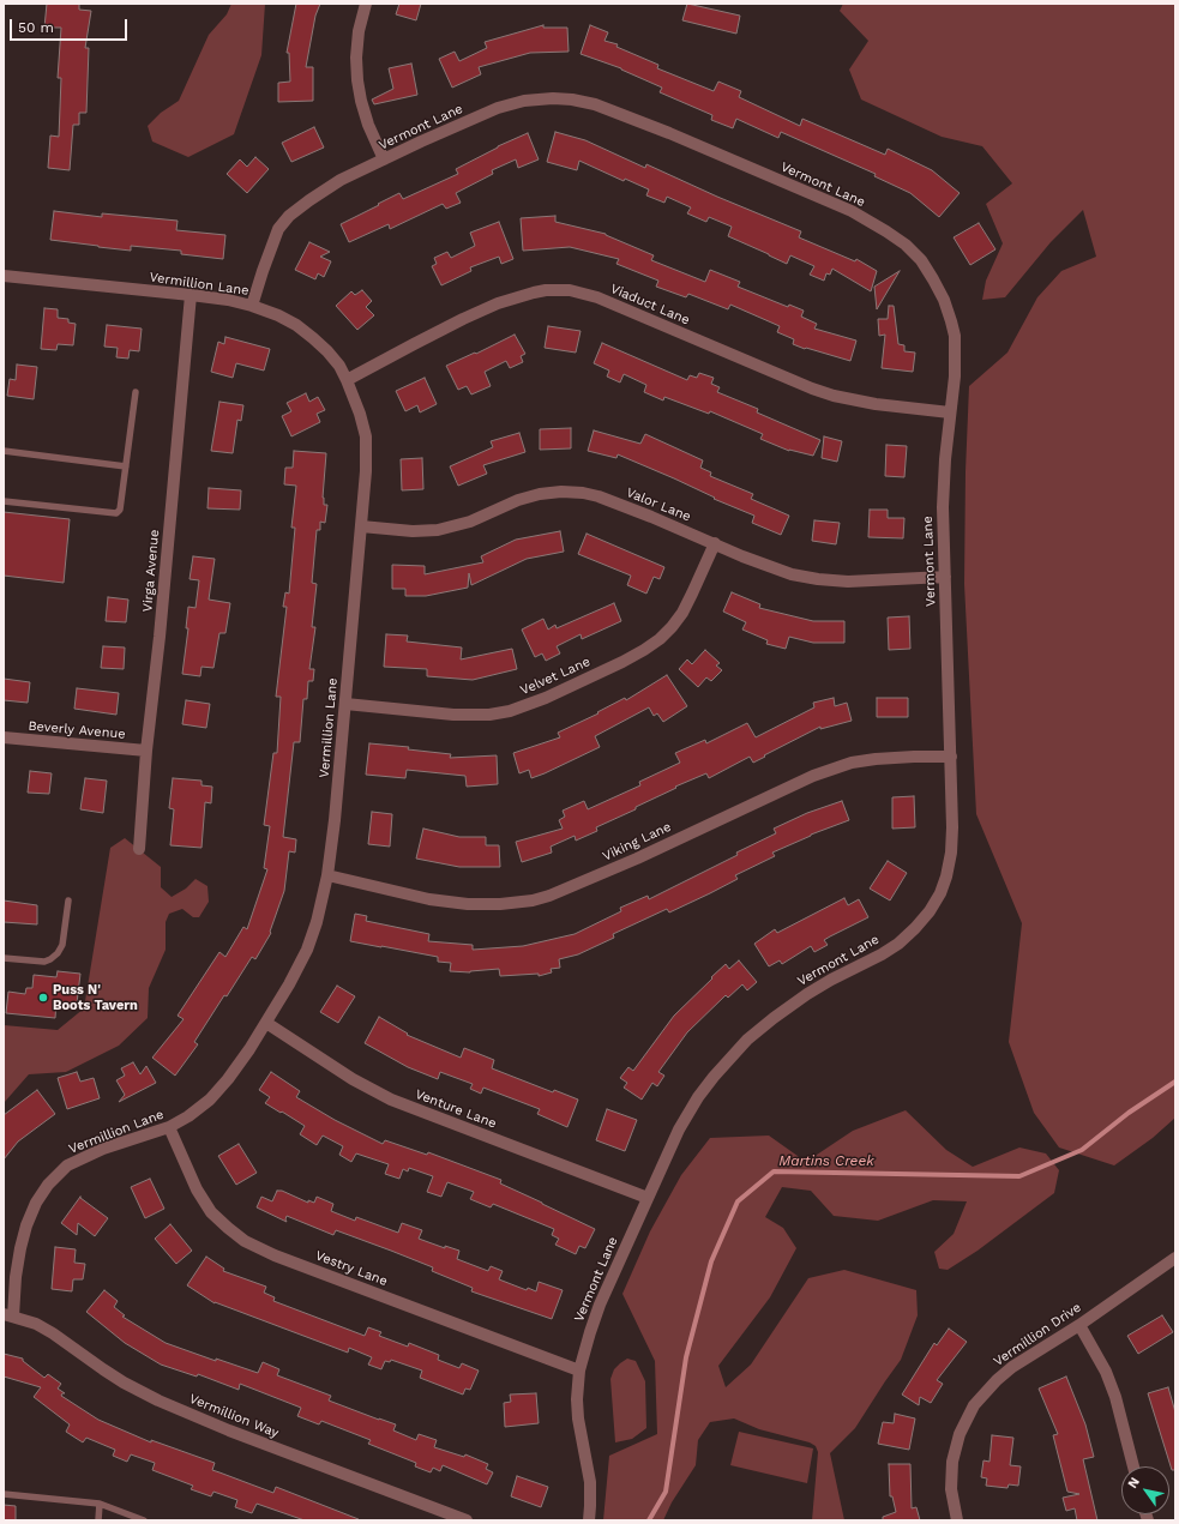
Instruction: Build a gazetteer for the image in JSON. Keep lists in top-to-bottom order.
{
  "streets": {
    "street": [
      "Vermont Lane",
      "Vermillion Lane",
      "Viaduct Lane",
      "Valor Lane",
      "Virga Avenue",
      "Velvet Lane",
      "Beverly Avenue",
      "Viking Lane",
      "Venture Lane",
      "Vestry Lane",
      "Vermillion Drive",
      "Vermillion Way"
    ]
  },
  "crossings": [
    ["Vermont Lane", "Vermillion Lane"],
    ["Vermont Lane", "Viaduct Lane"],
    ["Vermont Lane", "Valor Lane"],
    ["Vermont Lane", "Viking Lane"],
    ["Vermont Lane", "Venture Lane"],
    ["Vermont Lane", "Vestry Lane"],
    ["Vermillion Lane", "Viaduct Lane"],
    ["Vermillion Lane", "Valor Lane"],
    ["Vermillion Lane", "Virga Avenue"],
    ["Vermillion Lane", "Velvet Lane"],
    ["Vermillion Lane", "Viking Lane"],
    ["Vermillion Lane", "Venture Lane"],
    ["Vermillion Lane", "Vestry Lane"],
    ["Vermillion Lane", "Vermillion Way"],
    ["Valor Lane", "Velvet Lane"],
    ["Virga Avenue", "Beverly Avenue"]
  ],
  "water": ["Martins Creek"],
  "places": ["Puss N' Boots Tavern"],
  "scale_bar": "50 m",
  "north": "top left"
}
